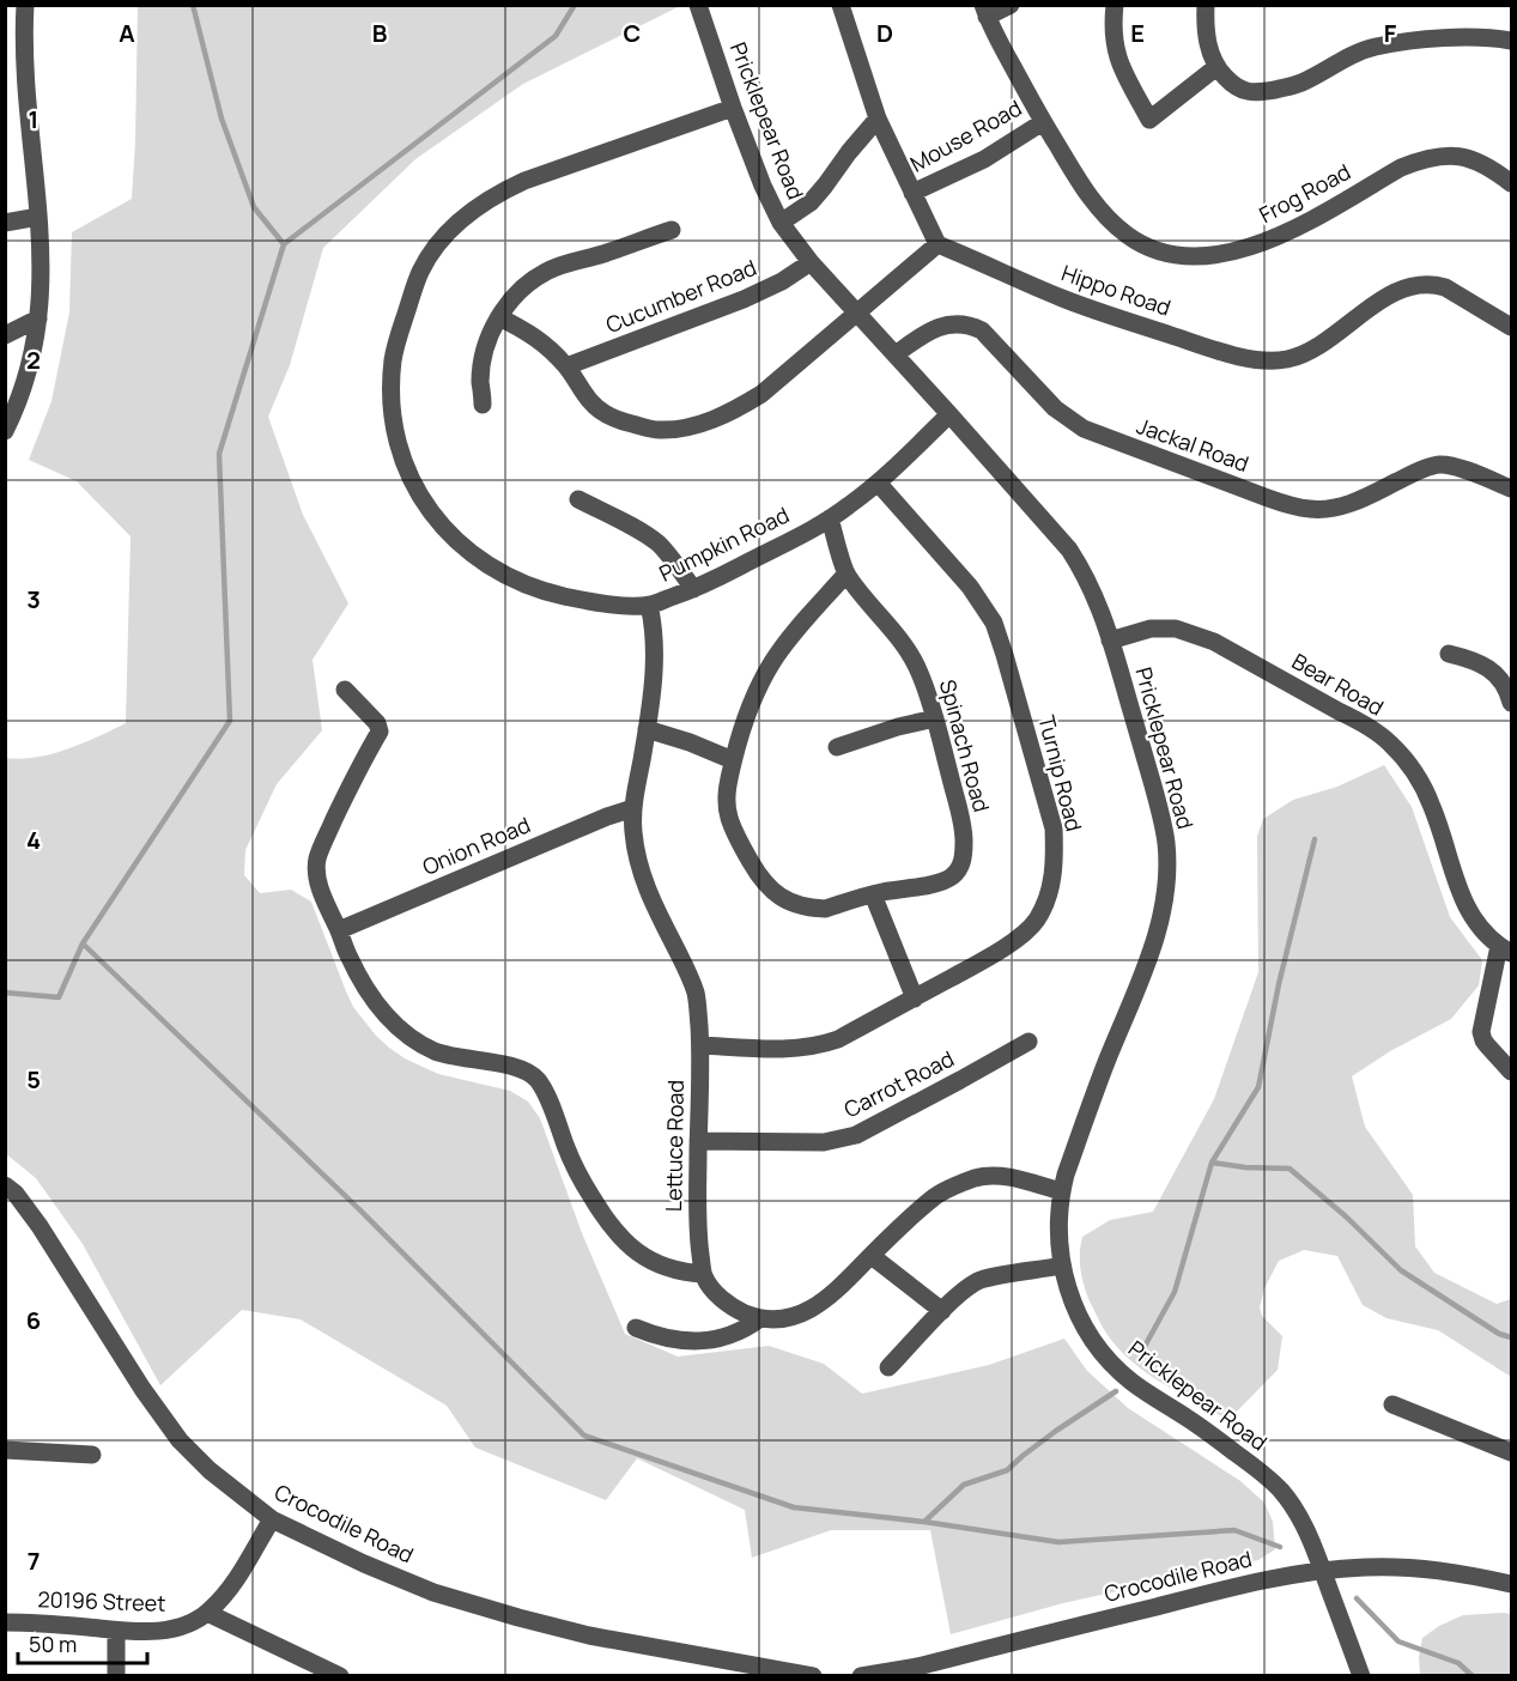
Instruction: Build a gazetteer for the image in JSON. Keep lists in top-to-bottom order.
{
  "streets": {
    "street": [
      "Pricklepear Road",
      "Mouse Road",
      "Frog Road",
      "Hippo Road",
      "Cucumber Road",
      "Jackal Road",
      "Pumpkin Road",
      "Bear Road",
      "Spinach Road",
      "Turnip Road",
      "Onion Road",
      "Carrot Road",
      "Lettuce Road",
      "Crocodile Road",
      "20196 Street"
    ]
  },
  "crossings": [
    ["Pricklepear Road", "Cucumber Road"],
    ["Pricklepear Road", "Jackal Road"],
    ["Pricklepear Road", "Pumpkin Road"],
    ["Pricklepear Road", "Bear Road"],
    ["Pricklepear Road", "Crocodile Road"],
    ["Mouse Road", "Frog Road"],
    ["Pumpkin Road", "Spinach Road"],
    ["Pumpkin Road", "Turnip Road"],
    ["Pumpkin Road", "Lettuce Road"],
    ["Turnip Road", "Lettuce Road"],
    ["Onion Road", "Lettuce Road"],
    ["Carrot Road", "Lettuce Road"],
    ["Crocodile Road", "20196 Street"]
  ],
  "scale_bar": "50 m",
  "grid": {
    "columns": [
      "A",
      "B",
      "C",
      "D",
      "E",
      "F"
    ],
    "rows": [
      "1",
      "2",
      "3",
      "4",
      "5",
      "6",
      "7"
    ]
  }
}
